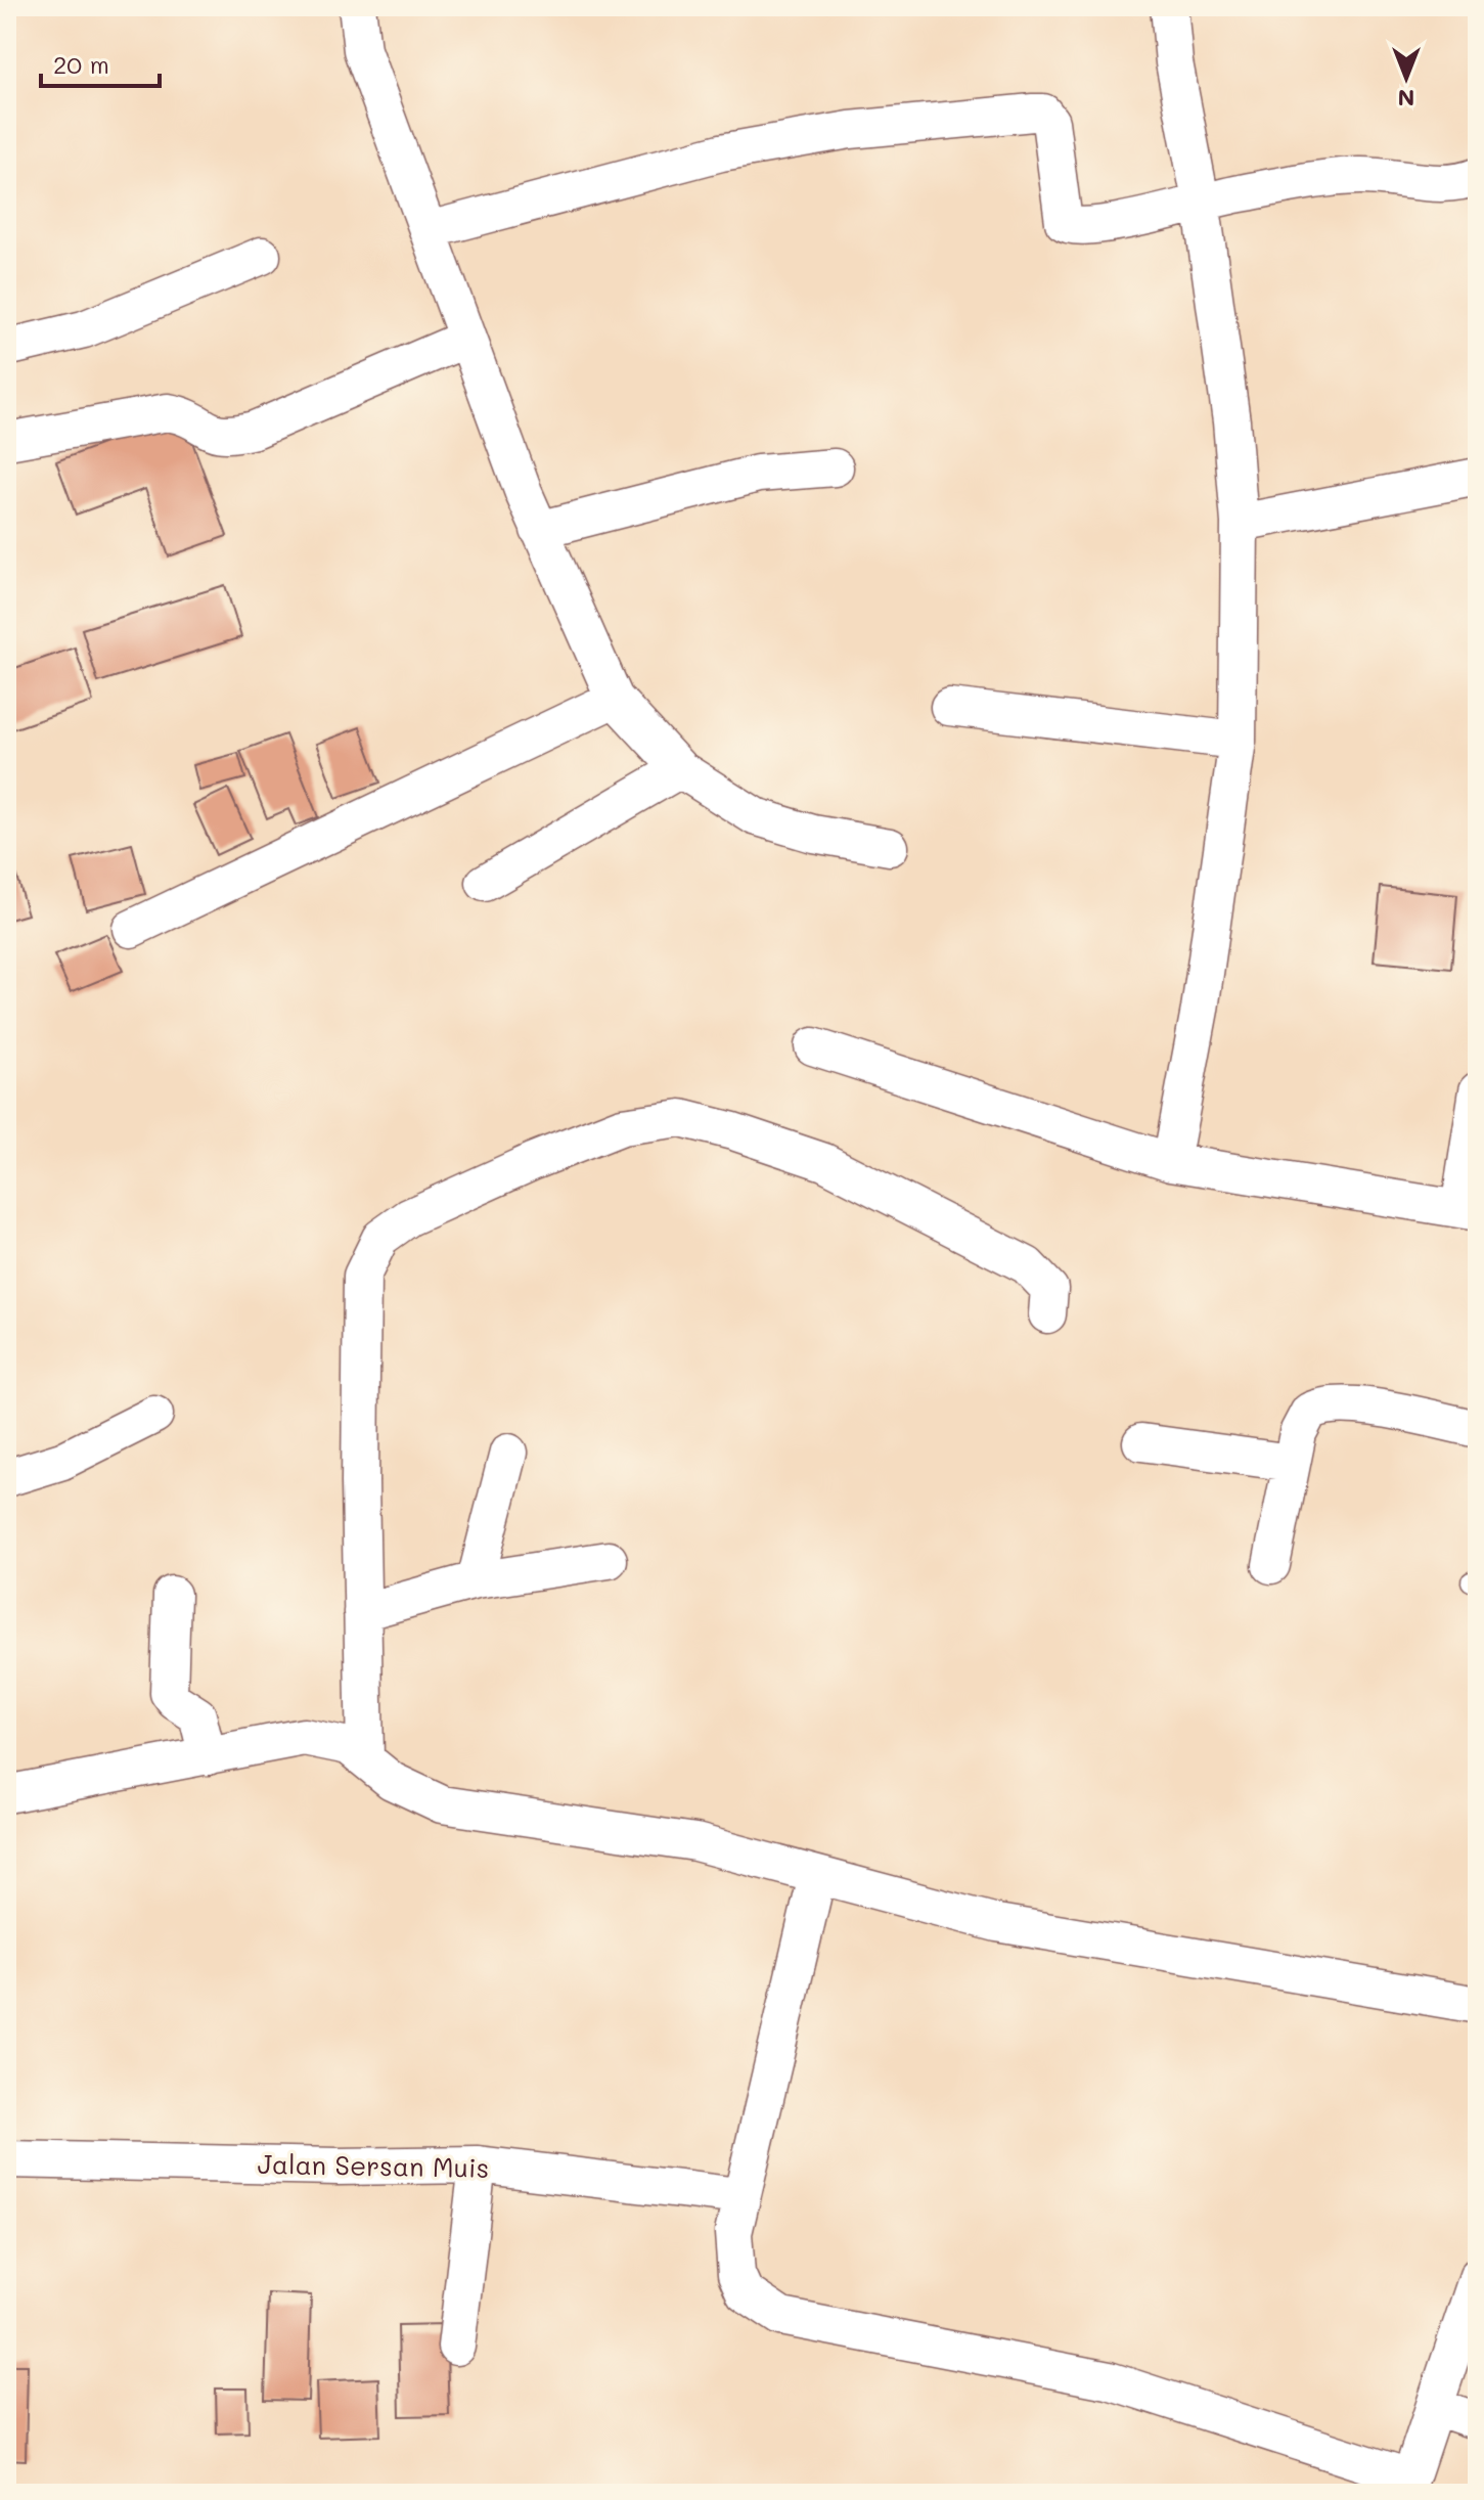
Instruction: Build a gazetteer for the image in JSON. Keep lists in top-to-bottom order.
{
  "streets": {
    "street": ["Jalan Sersan Muis"]
  },
  "scale_bar": "20 m",
  "north": "bottom"
}
